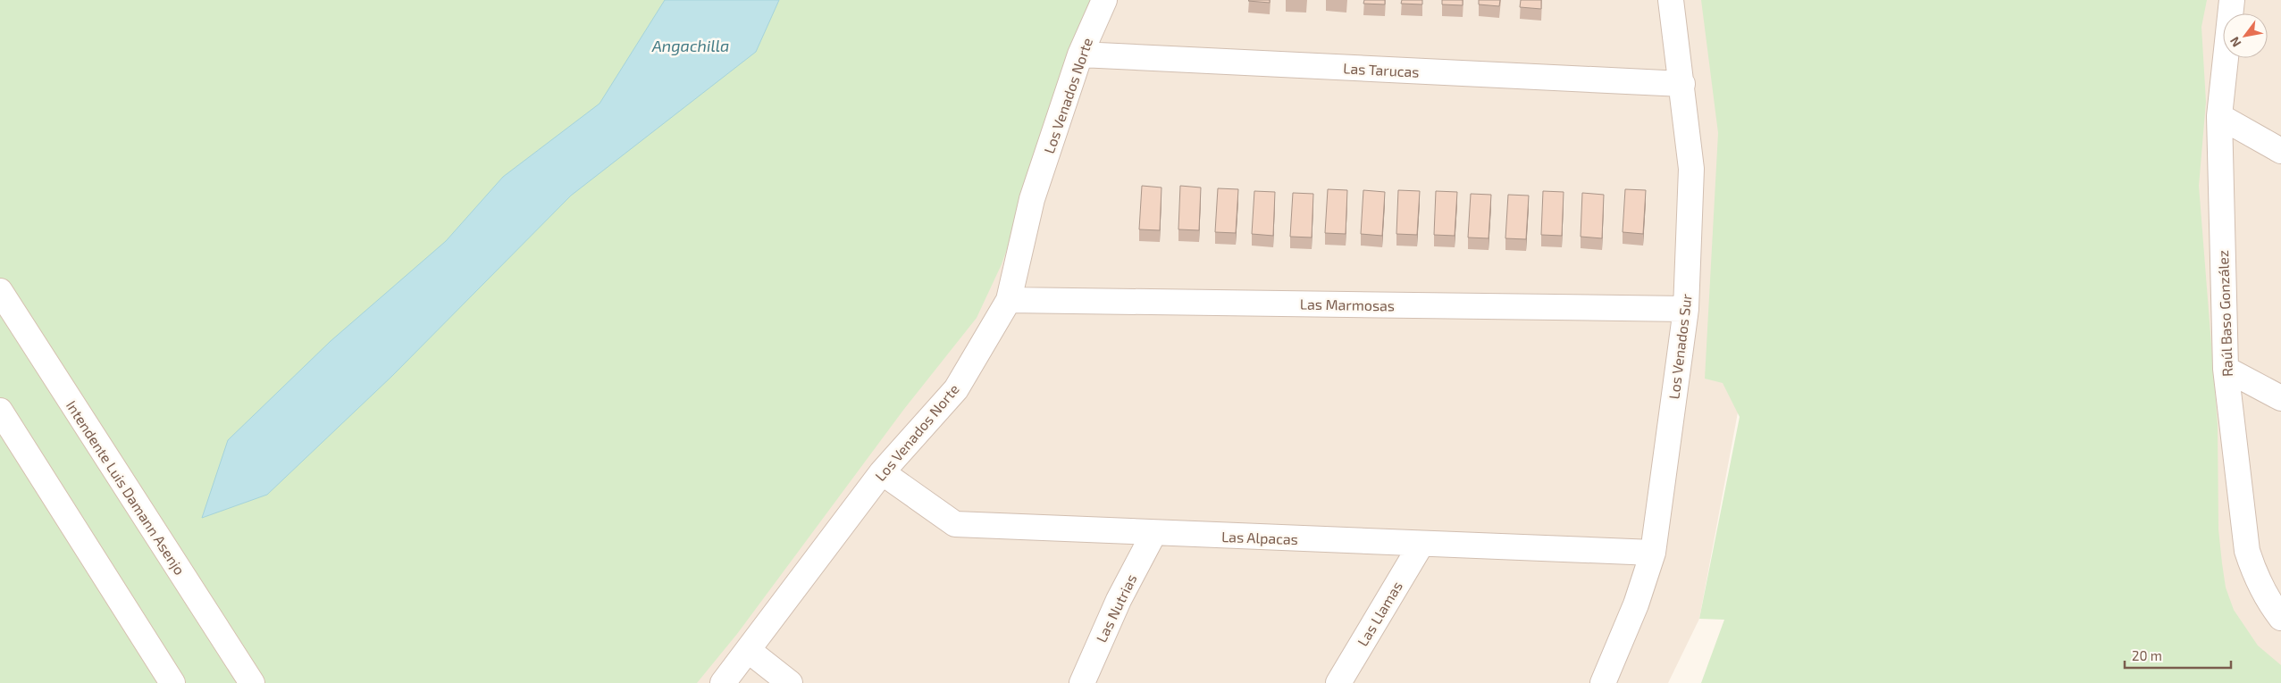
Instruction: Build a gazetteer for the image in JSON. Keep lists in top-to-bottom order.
{
  "streets": {
    "street": [
      "Las Tarucas",
      "Los Venados Norte",
      "Las Marmosas",
      "Raúl Baso González",
      "Los Venados Sur",
      "Intendente Luis Damann Asenjo",
      "Las Alpacas",
      "Las Nutrias",
      "Las Llamas"
    ]
  },
  "crossings": [
    ["Las Tarucas", "Los Venados Norte"],
    ["Las Tarucas", "Los Venados Sur"],
    ["Los Venados Norte", "Las Marmosas"],
    ["Los Venados Norte", "Las Alpacas"],
    ["Las Marmosas", "Los Venados Sur"],
    ["Los Venados Sur", "Las Alpacas"],
    ["Las Alpacas", "Las Nutrias"],
    ["Las Alpacas", "Las Llamas"]
  ],
  "water": ["Angachilla"],
  "scale_bar": "20 m",
  "north": "bottom left"
}
